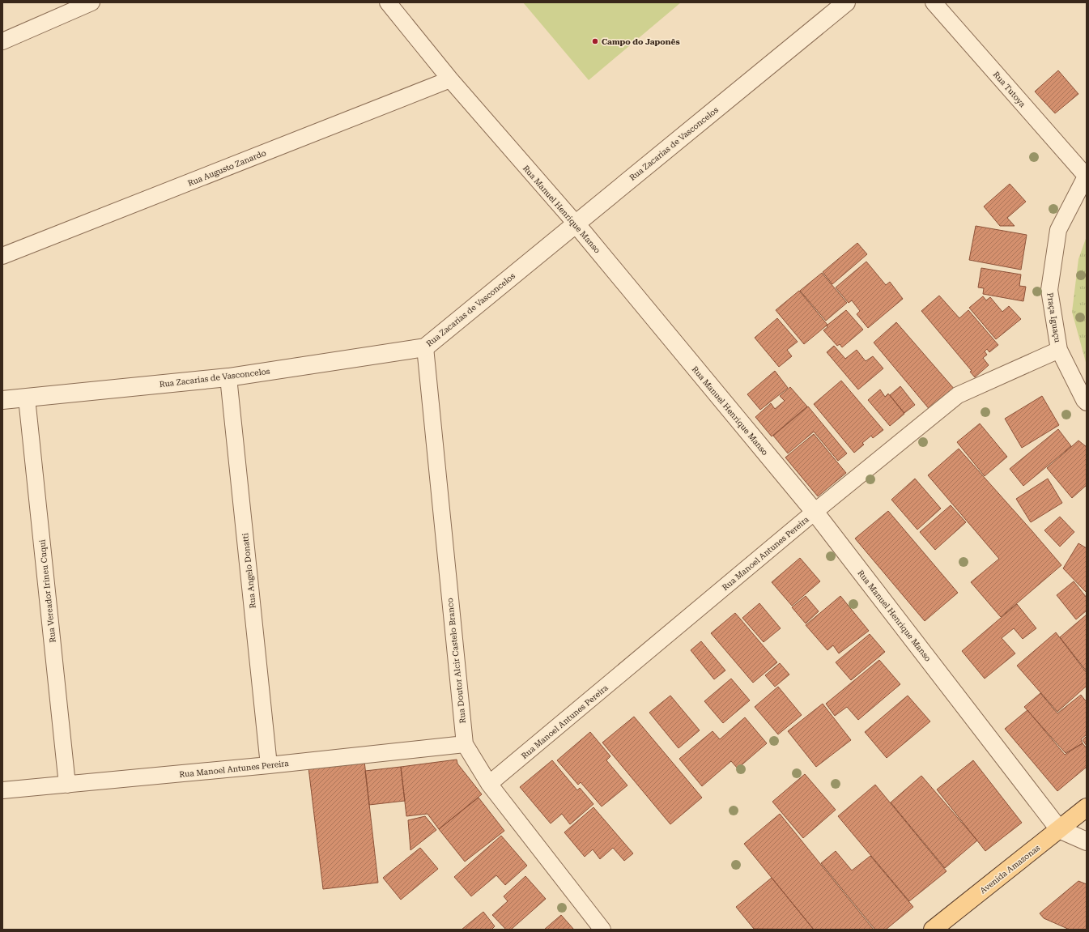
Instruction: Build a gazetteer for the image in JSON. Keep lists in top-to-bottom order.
{
  "streets": {
    "main road": ["Avenida Amazonas"],
    "street": [
      "Rua Tutoya",
      "Rua Zacarias de Vasconcelos",
      "Rua Augusto Zanardo",
      "Rua Manuel Henrique Manso",
      "Praça Iguaçu",
      "Rua Manoel Antunes Pereira",
      "Rua Angelo Donatti",
      "Rua Vereador Irineu Cuqui",
      "Rua Doutor Alcir Castelo Branco"
    ]
  },
  "crossings": [
    ["Rua Tutoya", "Praça Iguaçu"],
    ["Rua Zacarias de Vasconcelos", "Rua Manuel Henrique Manso"],
    ["Rua Zacarias de Vasconcelos", "Rua Angelo Donatti"],
    ["Rua Zacarias de Vasconcelos", "Rua Vereador Irineu Cuqui"],
    ["Rua Zacarias de Vasconcelos", "Rua Doutor Alcir Castelo Branco"],
    ["Rua Augusto Zanardo", "Rua Manuel Henrique Manso"],
    ["Rua Manuel Henrique Manso", "Rua Manoel Antunes Pereira"],
    ["Rua Manuel Henrique Manso", "Avenida Amazonas"],
    ["Praça Iguaçu", "Rua Manoel Antunes Pereira"],
    ["Rua Manoel Antunes Pereira", "Rua Angelo Donatti"],
    ["Rua Manoel Antunes Pereira", "Rua Vereador Irineu Cuqui"],
    ["Rua Manoel Antunes Pereira", "Rua Doutor Alcir Castelo Branco"]
  ],
  "places": ["Campo do Japonês"]
}
